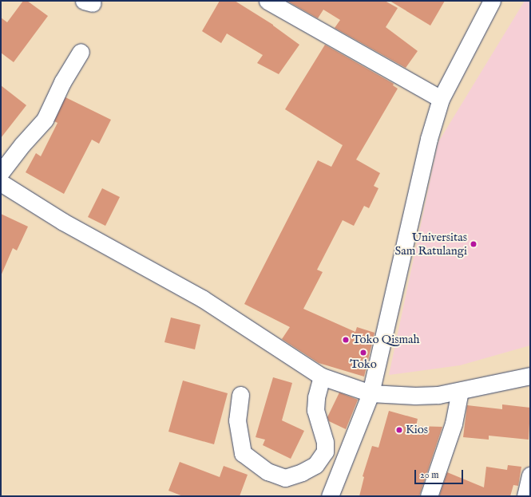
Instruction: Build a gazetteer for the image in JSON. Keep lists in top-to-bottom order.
{
  "places": [
    "Universitas Sam Ratulangi",
    "Toko Qismah",
    "Toko",
    "Kios"
  ],
  "scale_bar": "20 m"
}
